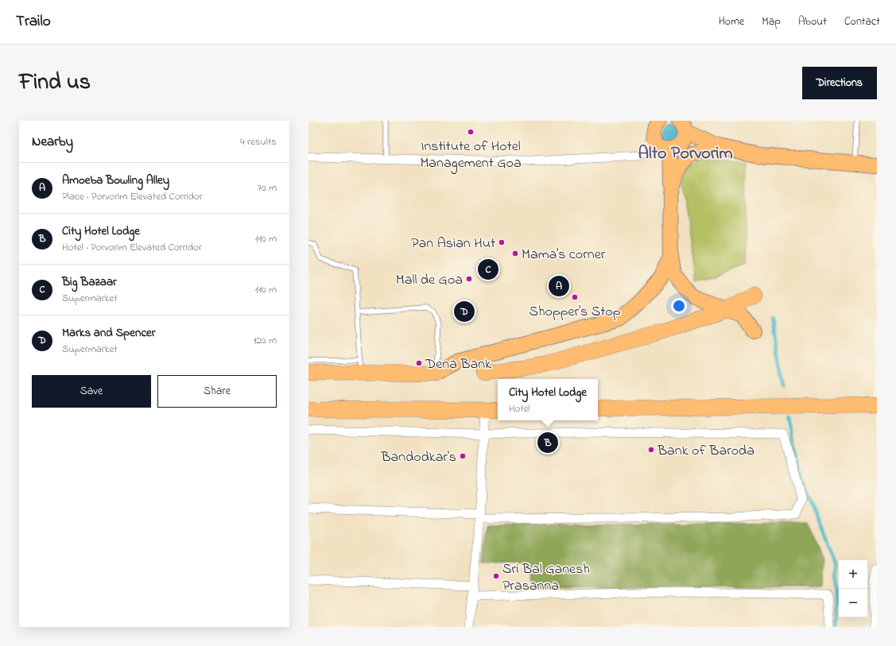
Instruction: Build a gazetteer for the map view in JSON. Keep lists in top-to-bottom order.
{
  "districts": ["Alto Porvorim"],
  "places": [
    "Institute of Hotel Management Goa",
    "Pan Asian Hut",
    "Mama's corner",
    "Mall de Goa",
    "Shopper's Stop",
    "Dena Bank",
    "Bank of Baroda",
    "Bandodkar's",
    "Sri Bal Ganesh Prasanna"
  ],
  "page": {
    "header": "Trailo",
    "nav": [
      "Home",
      "Map",
      "About",
      "Contact"
    ],
    "title": "Find us",
    "buttons": [
      "Directions",
      ["Save", "Share"]
    ],
    "heading": ["Nearby", "4 results"],
    "list": [
      {
        "mark": "A",
        "name": "Amoeba Bowling Alley",
        "note": "Place · Porvorim Elevated Corridor",
        "value": "70 m"
      },
      {
        "mark": "B",
        "name": "City Hotel Lodge",
        "note": "Hotel · Porvorim Elevated Corridor",
        "value": "110 m"
      },
      {
        "mark": "C",
        "name": "Big Bazaar",
        "note": "Supermarket",
        "value": "110 m"
      },
      {
        "mark": "D",
        "name": "Marks and Spencer",
        "note": "Supermarket",
        "value": "120 m"
      }
    ],
    "pins": [
      "C",
      "A",
      "D",
      "B"
    ],
    "popup": ["City Hotel Lodge", "Hotel"],
    "map_buttons": ["+", "−"]
  }
}
